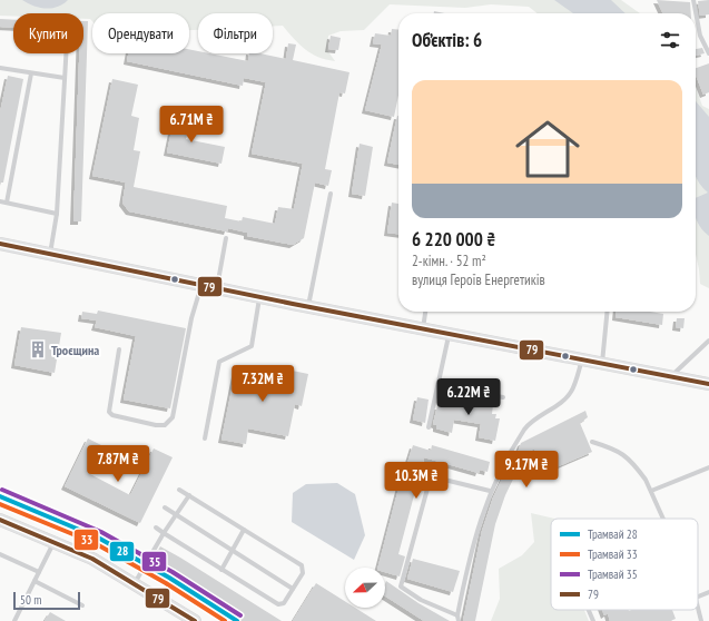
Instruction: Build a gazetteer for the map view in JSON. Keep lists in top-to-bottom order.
{
  "places": {
    "building": ["Троєщина"]
  },
  "lines": [
    "transit line 79",
    "tram line 35",
    "tram line 28",
    "tram line 33"
  ],
  "legend": [
    "Трамвай 28",
    "Трамвай 33",
    "Трамвай 35",
    "79"
  ],
  "scale_bar": "50 m",
  "north": "left",
  "page": {
    "chip": ["Купити", "Орендувати", "Фільтри"],
    "heading": "Об’єктів: 6",
    "list": [
      {
        "name": "6 220 000 ₴",
        "note": "2-кімн. · 52 m² · вулиця Героїв Енергетиків"
      }
    ],
    "price": [
      "6.71M ₴",
      "7.32M ₴",
      "6.22M ₴",
      "7.87M ₴",
      "9.17M ₴",
      "10.3M ₴"
    ],
    "scale": "50 m"
  }
}
